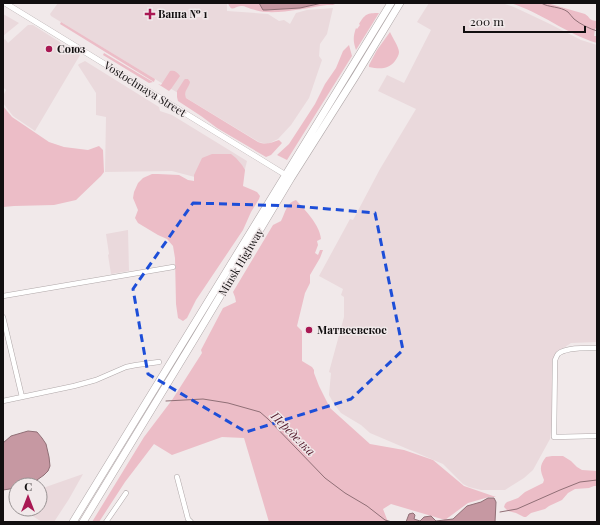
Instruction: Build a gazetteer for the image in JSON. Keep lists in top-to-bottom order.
{
  "streets": {
    "highway": ["Minsk Highway"],
    "street": ["Vostochnaya Street"]
  },
  "crossings": [
    ["Vostochnaya Street", "Minsk Highway"]
  ],
  "water": ["Переделка"],
  "places": {
    "health": ["Ваша № 1"],
    "other": ["Союз", "Матвеевское"]
  },
  "scale_bar": "200 m",
  "north": "top"
}
